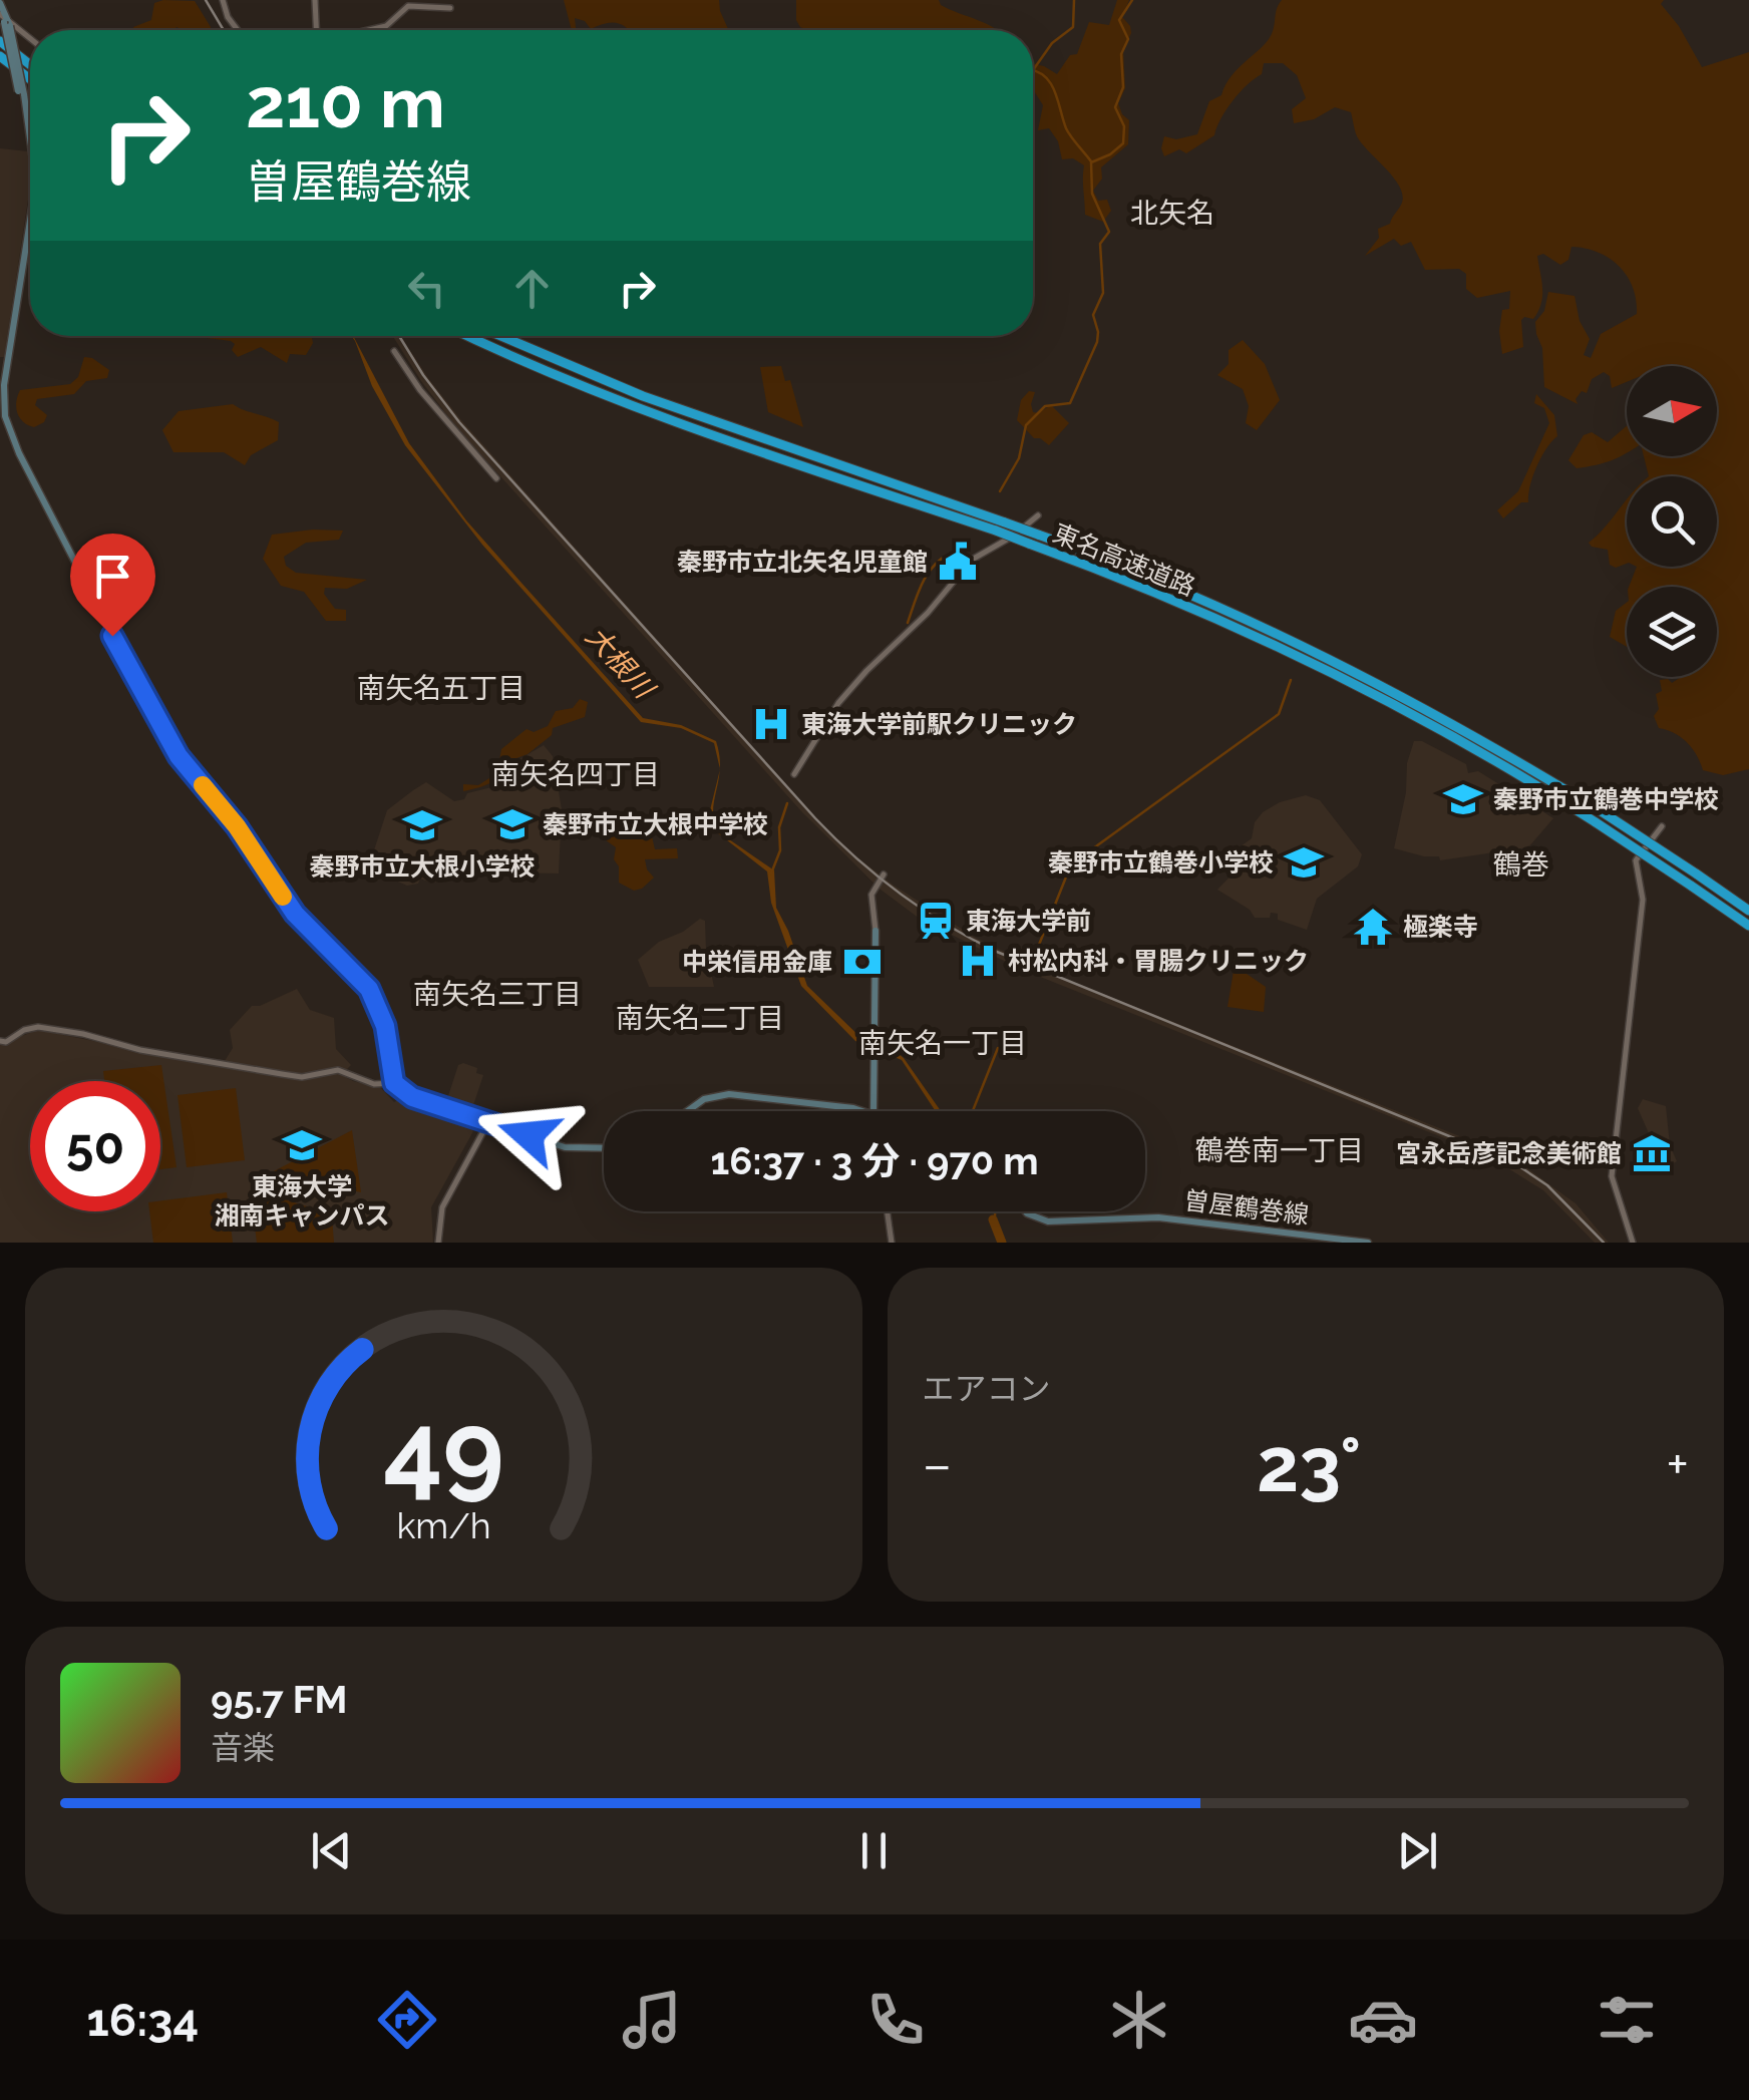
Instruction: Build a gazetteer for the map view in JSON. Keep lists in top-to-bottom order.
{
  "streets": {
    "highway": ["東名高速道路"],
    "main road": ["曽屋鶴巻線"]
  },
  "districts": [
    "北矢名",
    "南矢名五丁目",
    "南矢名四丁目",
    "鶴巻",
    "南矢名三丁目",
    "南矢名二丁目",
    "南矢名一丁目",
    "鶴巻南一丁目"
  ],
  "water": ["大根川"],
  "places": {
    "public building": ["秦野市立北矢名児童館"],
    "hospital": ["東海大学前駅クリニック", "村松内科・胃腸クリニック"],
    "school or university": [
      "秦野市立鶴巻中学校",
      "秦野市立大根中学校",
      "秦野市立大根小学校",
      "秦野市立鶴巻小学校",
      "東海大学 湘南キャンパス"
    ],
    "station": ["東海大学前"],
    "temple": ["極楽寺"],
    "bank": ["中栄信用金庫"],
    "museum": ["宮永岳彦記念美術館"]
  },
  "north": "right",
  "page": {
    "turn": ["210 m", "曽屋鶴巻線"],
    "limit": "50",
    "trip": "16:37 · 3 分 · 970 m",
    "tile": "エアコン",
    "heat": ["−", "23°", "+"],
    "song": ["95.7 FM", "音楽"],
    "tabs": "16:34",
    "gauge": ["49", "km/h"]
  }
}
